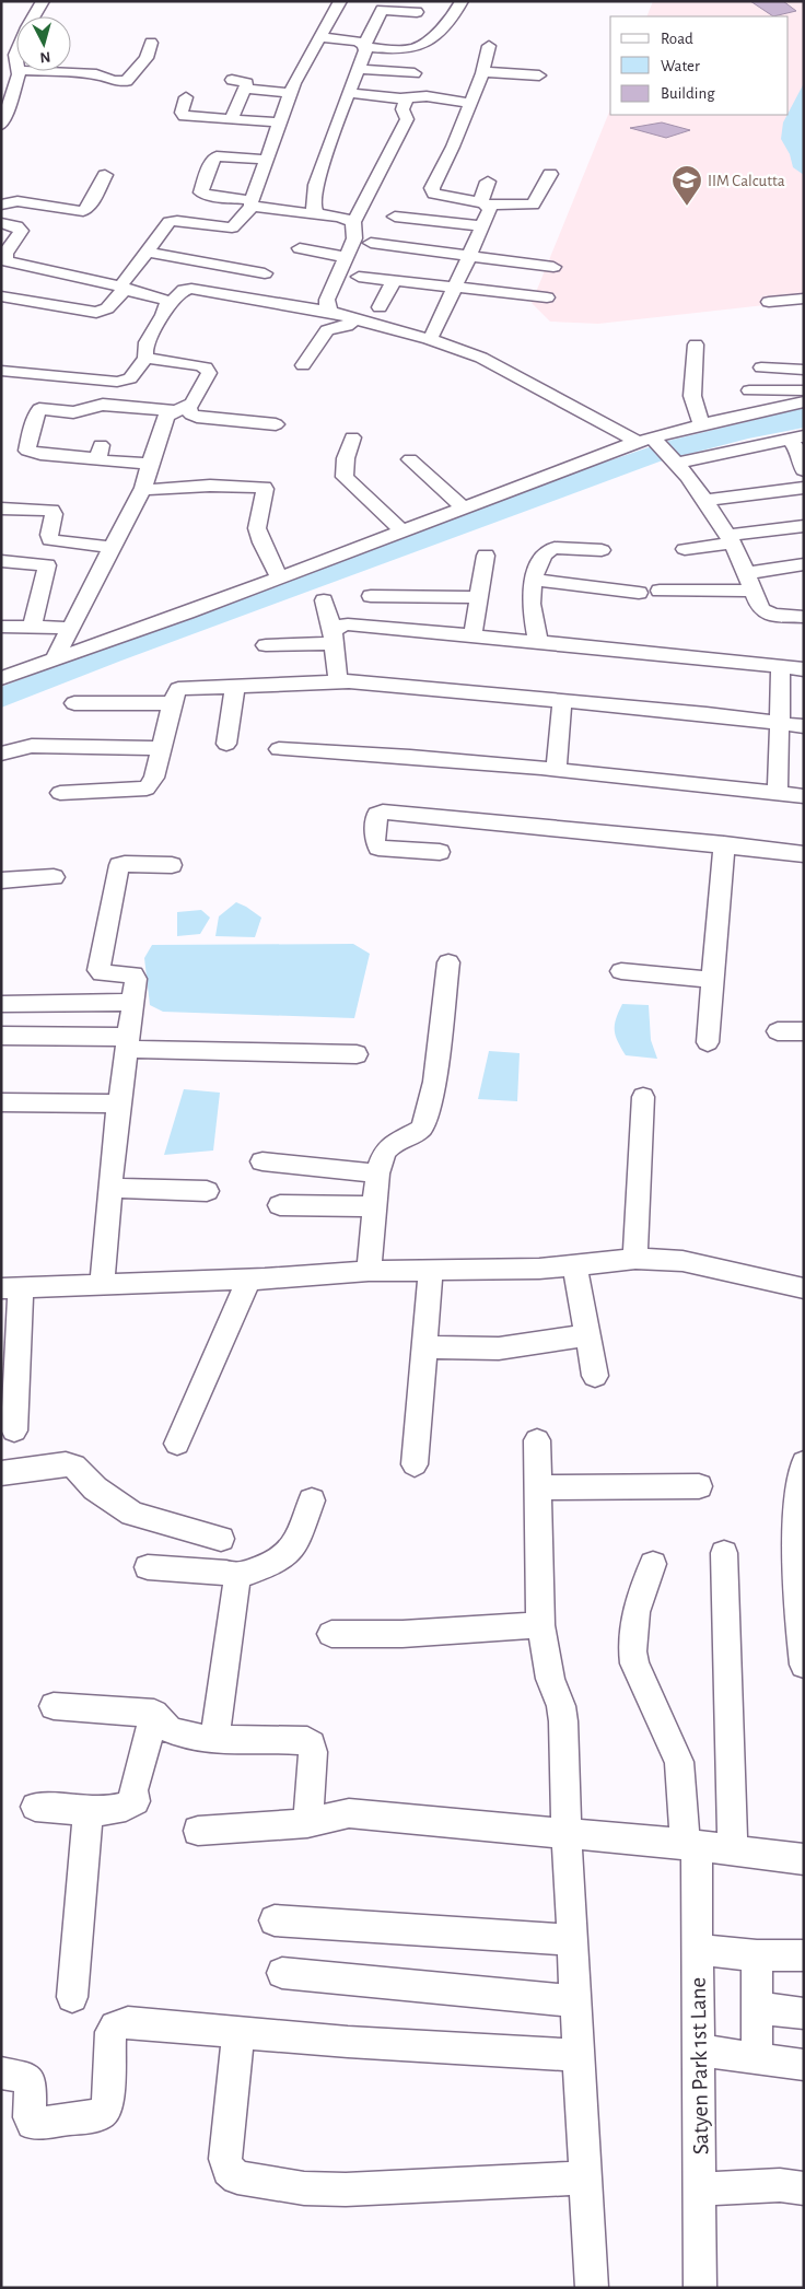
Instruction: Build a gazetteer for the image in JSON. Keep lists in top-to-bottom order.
{
  "streets": {
    "street": ["Satyen Park 1st Lane"]
  },
  "places": {
    "school or university": ["IIM Calcutta"]
  },
  "legend": ["Road", "Water", "Building"],
  "north": "bottom"
}
